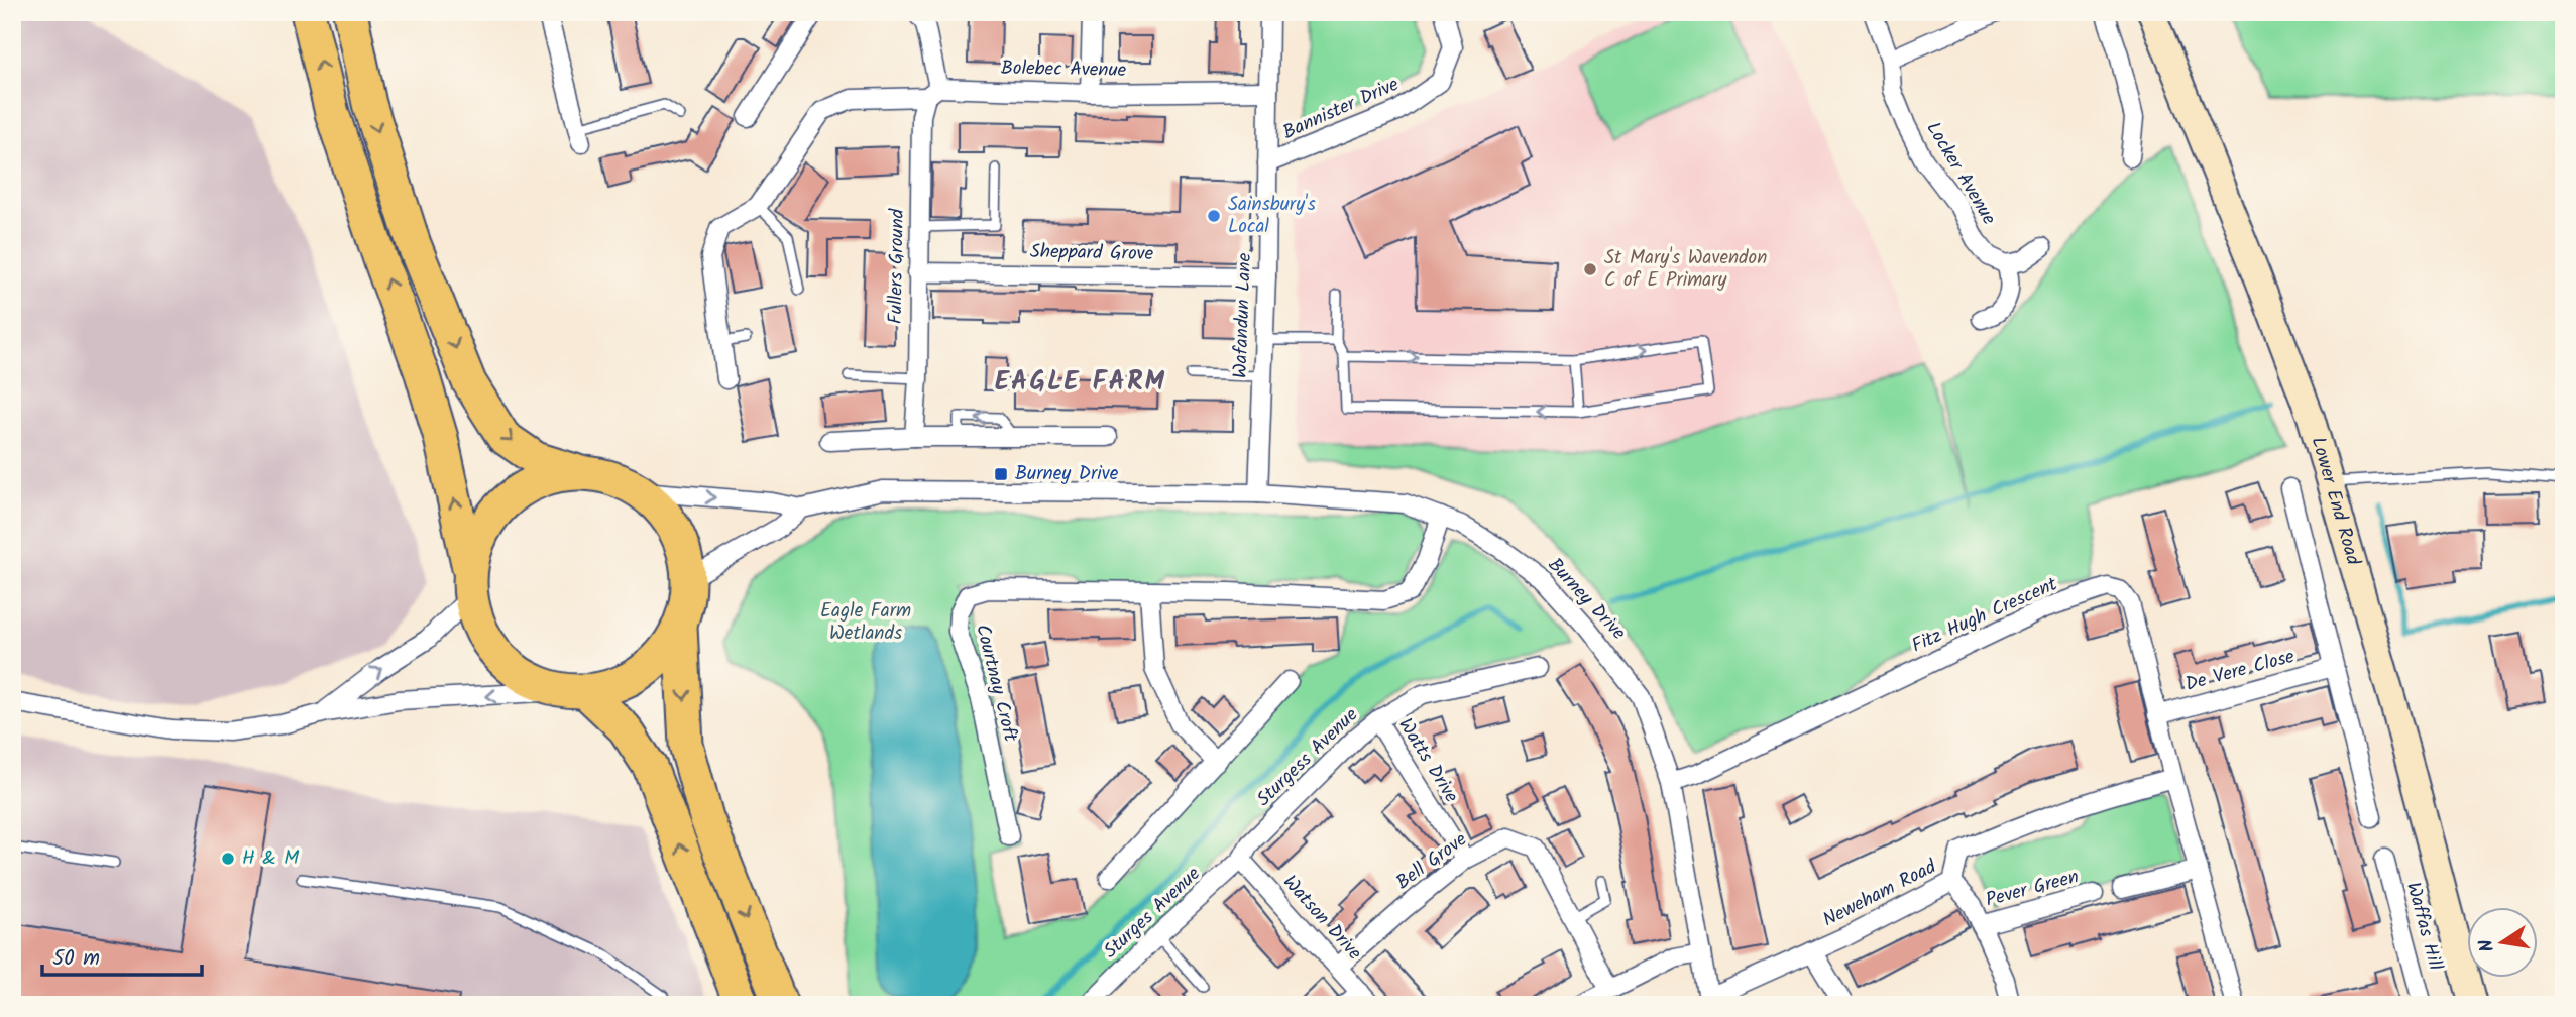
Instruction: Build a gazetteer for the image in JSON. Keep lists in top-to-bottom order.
{
  "streets": {
    "street": [
      "Bolebec Avenue",
      "Bannister Drive",
      "Locker Avenue",
      "Sheppard Grove",
      "Fullers Ground",
      "Wafandun Lane",
      "Lower End Road",
      "Burney Drive",
      "Fitz Hugh Crescent",
      "De Vere Close",
      "Courtnay Croft",
      "Sturgess Avenue",
      "Watts Drive",
      "Bell Grove",
      "Pever Green",
      "Neweham Road",
      "Sturges Avenue",
      "Watson Drive",
      "Waffas Hill"
    ]
  },
  "crossings": [
    ["Bolebec Avenue", "Fullers Ground"],
    ["Bolebec Avenue", "Wafandun Lane"],
    ["Bannister Drive", "Wafandun Lane"],
    ["Sheppard Grove", "Fullers Ground"],
    ["Sheppard Grove", "Wafandun Lane"],
    ["Wafandun Lane", "Burney Drive"],
    ["Burney Drive", "Fitz Hugh Crescent"],
    ["Burney Drive", "Courtnay Croft"],
    ["Burney Drive", "Neweham Road"],
    ["Fitz Hugh Crescent", "De Vere Close"],
    ["Fitz Hugh Crescent", "Neweham Road"],
    ["Sturgess Avenue", "Watts Drive"],
    ["Sturgess Avenue", "Sturges Avenue"],
    ["Sturgess Avenue", "Watson Drive"],
    ["Watts Drive", "Bell Grove"],
    ["Bell Grove", "Watson Drive"],
    ["Sturges Avenue", "Watson Drive"]
  ],
  "districts": ["EAGLE FARM"],
  "parks": ["Eagle Farm Wetlands"],
  "places": {
    "other": ["Sainsbury's Local", "St Mary's Wavendon C of E Primary", "H & M"],
    "transit": ["Burney Drive"]
  },
  "scale_bar": "50 m",
  "north": "left"
}
